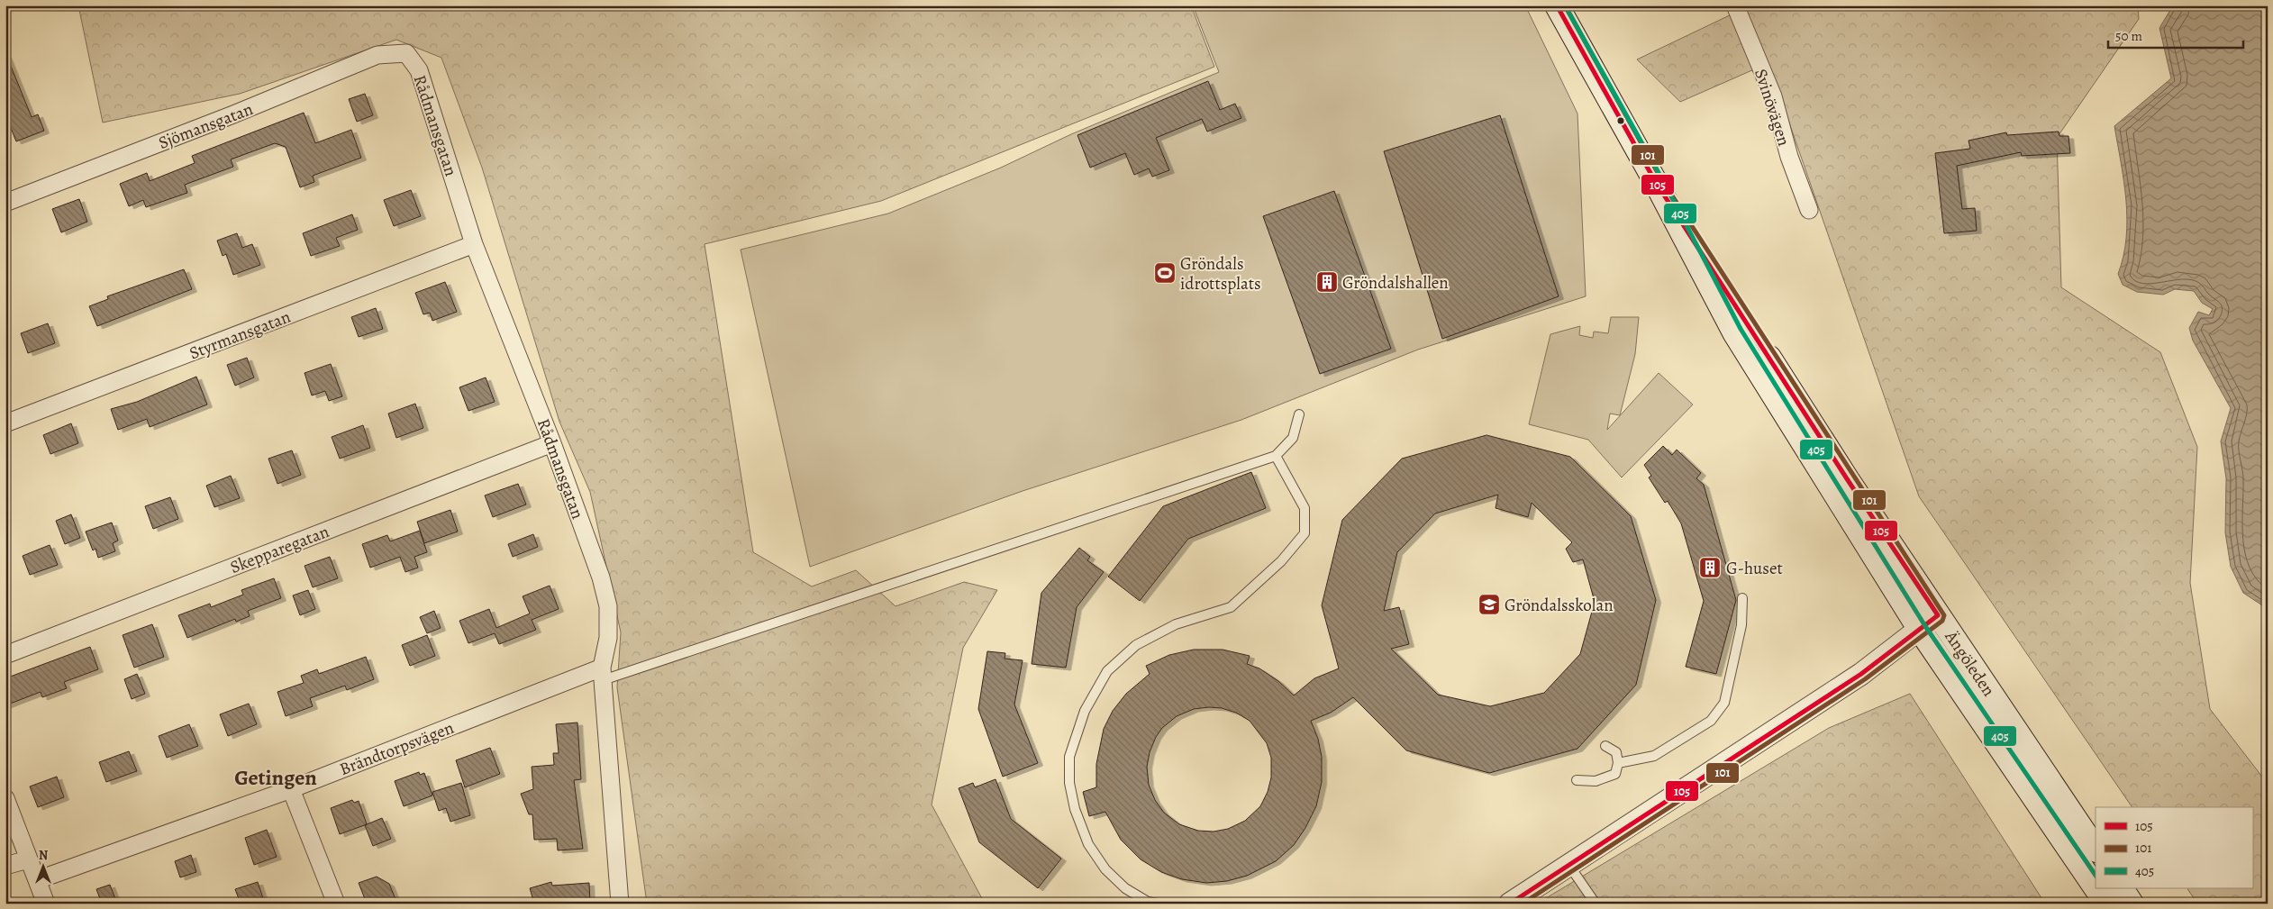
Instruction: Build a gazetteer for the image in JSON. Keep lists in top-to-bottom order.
{
  "streets": {
    "main road": ["Ängöleden"],
    "street": [
      "Svinövägen",
      "Sjömansgatan",
      "Rådmansgatan",
      "Styrmansgatan",
      "Skepparegatan",
      "Brändtorpsvägen"
    ]
  },
  "crossings": [
    ["Sjömansgatan", "Rådmansgatan"],
    ["Rådmansgatan", "Styrmansgatan"],
    ["Rådmansgatan", "Skepparegatan"],
    ["Rådmansgatan", "Brändtorpsvägen"]
  ],
  "districts": ["Getingen"],
  "places": {
    "sports": ["Gröndals idrottsplats"],
    "building": ["Gröndalshallen", "G-huset"],
    "school or university": ["Gröndalsskolan"]
  },
  "lines": ["transit line 105", "transit line 101", "transit line 405"],
  "legend": ["105", "101", "405"],
  "scale_bar": "50 m",
  "north": "top"
}
